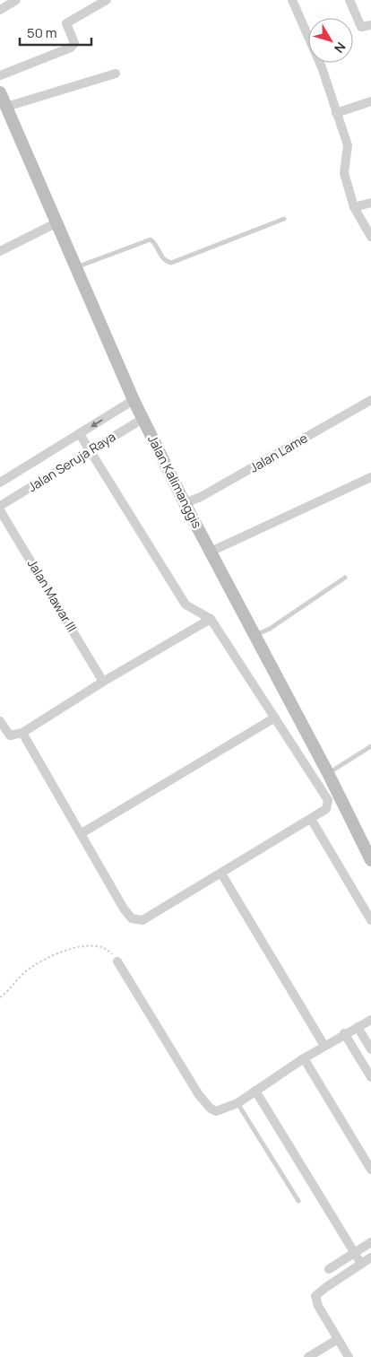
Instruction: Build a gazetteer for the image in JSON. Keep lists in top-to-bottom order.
{
  "streets": {
    "main road": ["Jalan Kalimanggis"],
    "street": ["Jalan Lame", "Jalan Seruja Raya", "Jalan Mawar III"]
  },
  "crossings": [
    ["Jalan Lame", "Jalan Kalimanggis"],
    ["Jalan Seruja Raya", "Jalan Kalimanggis"]
  ],
  "scale_bar": "50 m",
  "north": "bottom right"
}
